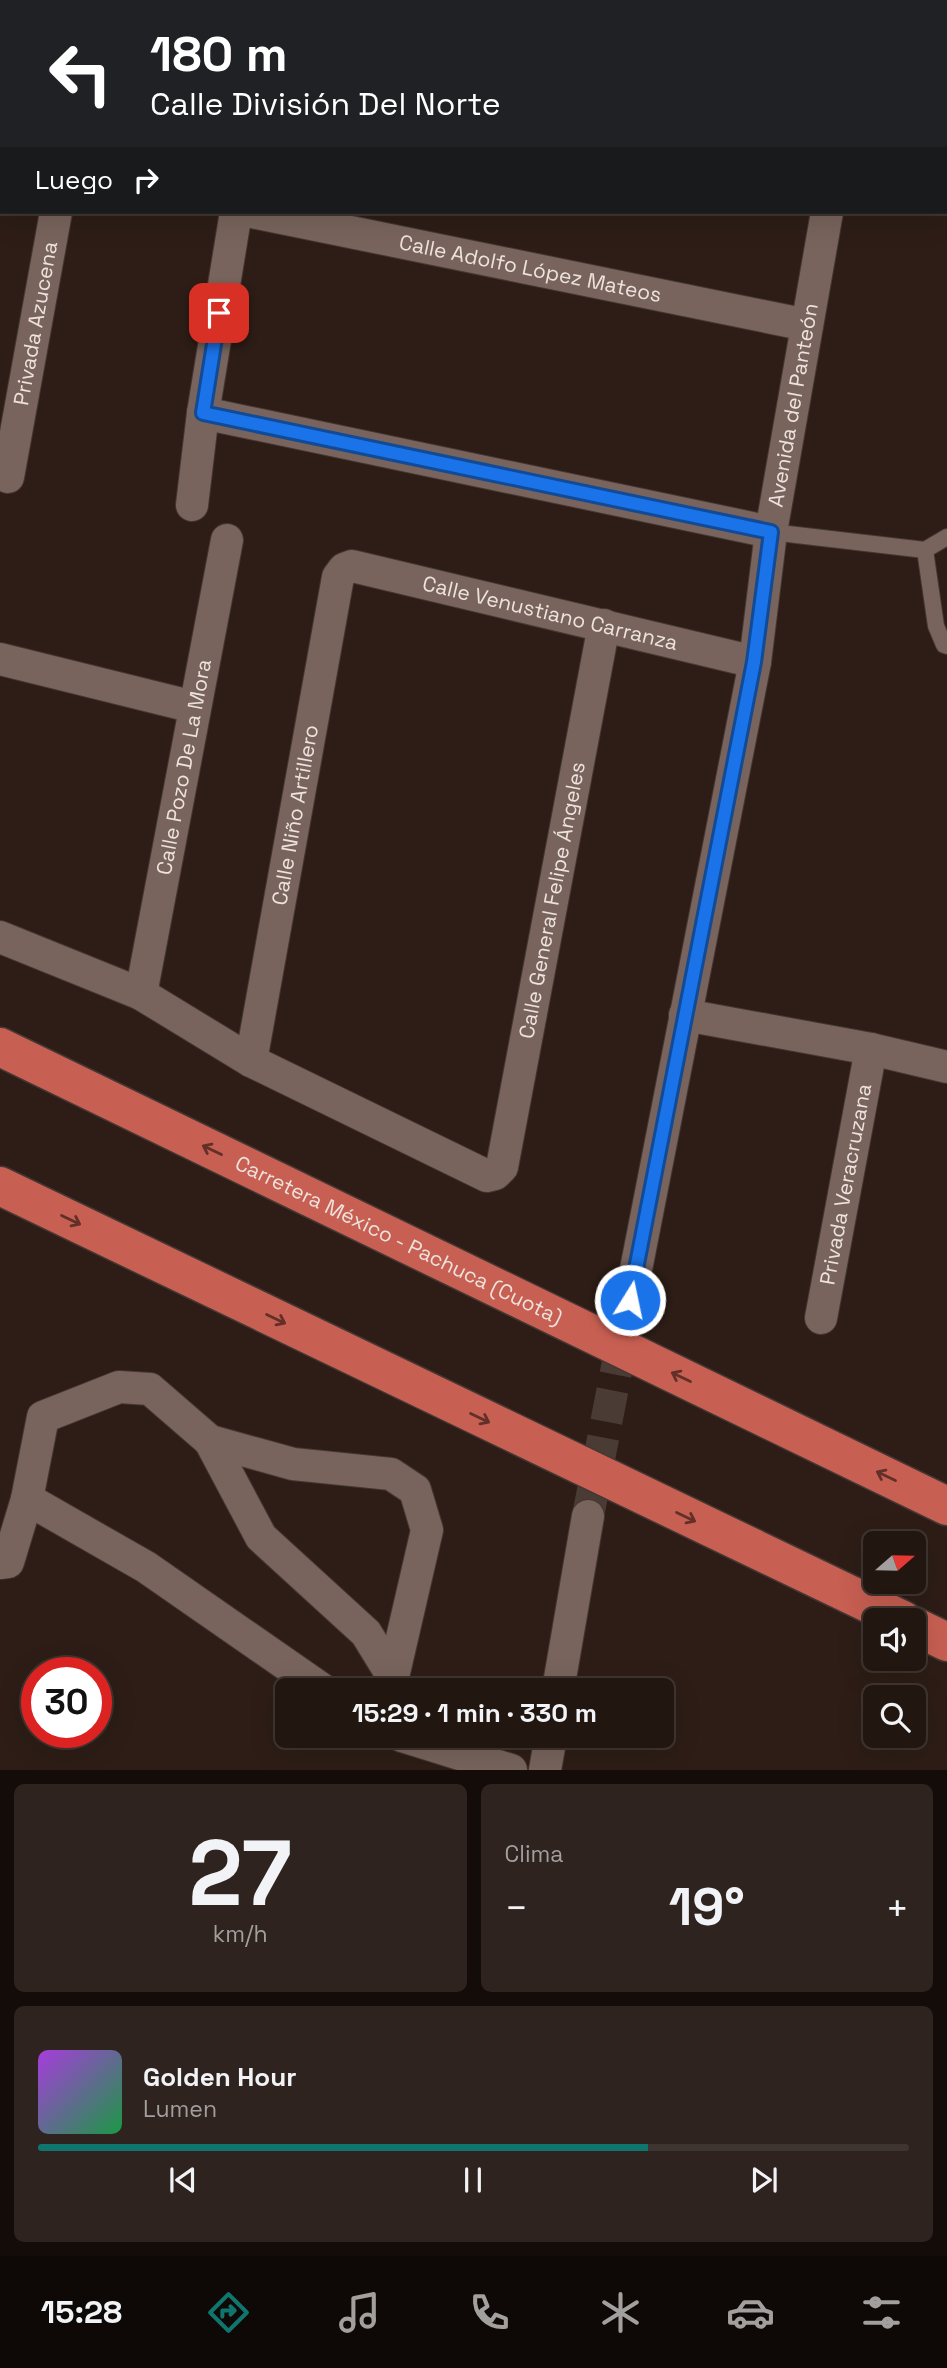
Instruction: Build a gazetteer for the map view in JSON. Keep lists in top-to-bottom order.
{
  "streets": {
    "highway": ["Carretera México - Pachuca (Cuota)"],
    "street": [
      "Calle Adolfo López Mateos",
      "Privada Azucena",
      "Avenida del Panteón",
      "Calle Venustiano Carranza",
      "Calle Pozo De La Mora",
      "Calle Niño Artillero",
      "Calle General Felipe Ángeles",
      "Privada Veracruzana"
    ]
  },
  "crossings": [
    ["Calle Adolfo López Mateos", "Avenida del Panteón"],
    ["Avenida del Panteón", "Calle Venustiano Carranza"],
    ["Calle Venustiano Carranza", "Calle Niño Artillero"],
    ["Calle Venustiano Carranza", "Calle General Felipe Ángeles"],
    ["Calle Niño Artillero", "Calle General Felipe Ángeles"]
  ],
  "north": "right",
  "page": {
    "turn": ["180 m", "Calle División Del Norte"],
    "then": "Luego",
    "limit": "30",
    "trip": "15:29 · 1 min · 330 m",
    "tile": [
      ["27", "km/h"],
      "Clima"
    ],
    "heat": ["−", "19°", "+"],
    "song": ["Golden Hour", "Lumen"],
    "tabs": "15:28"
  }
}
